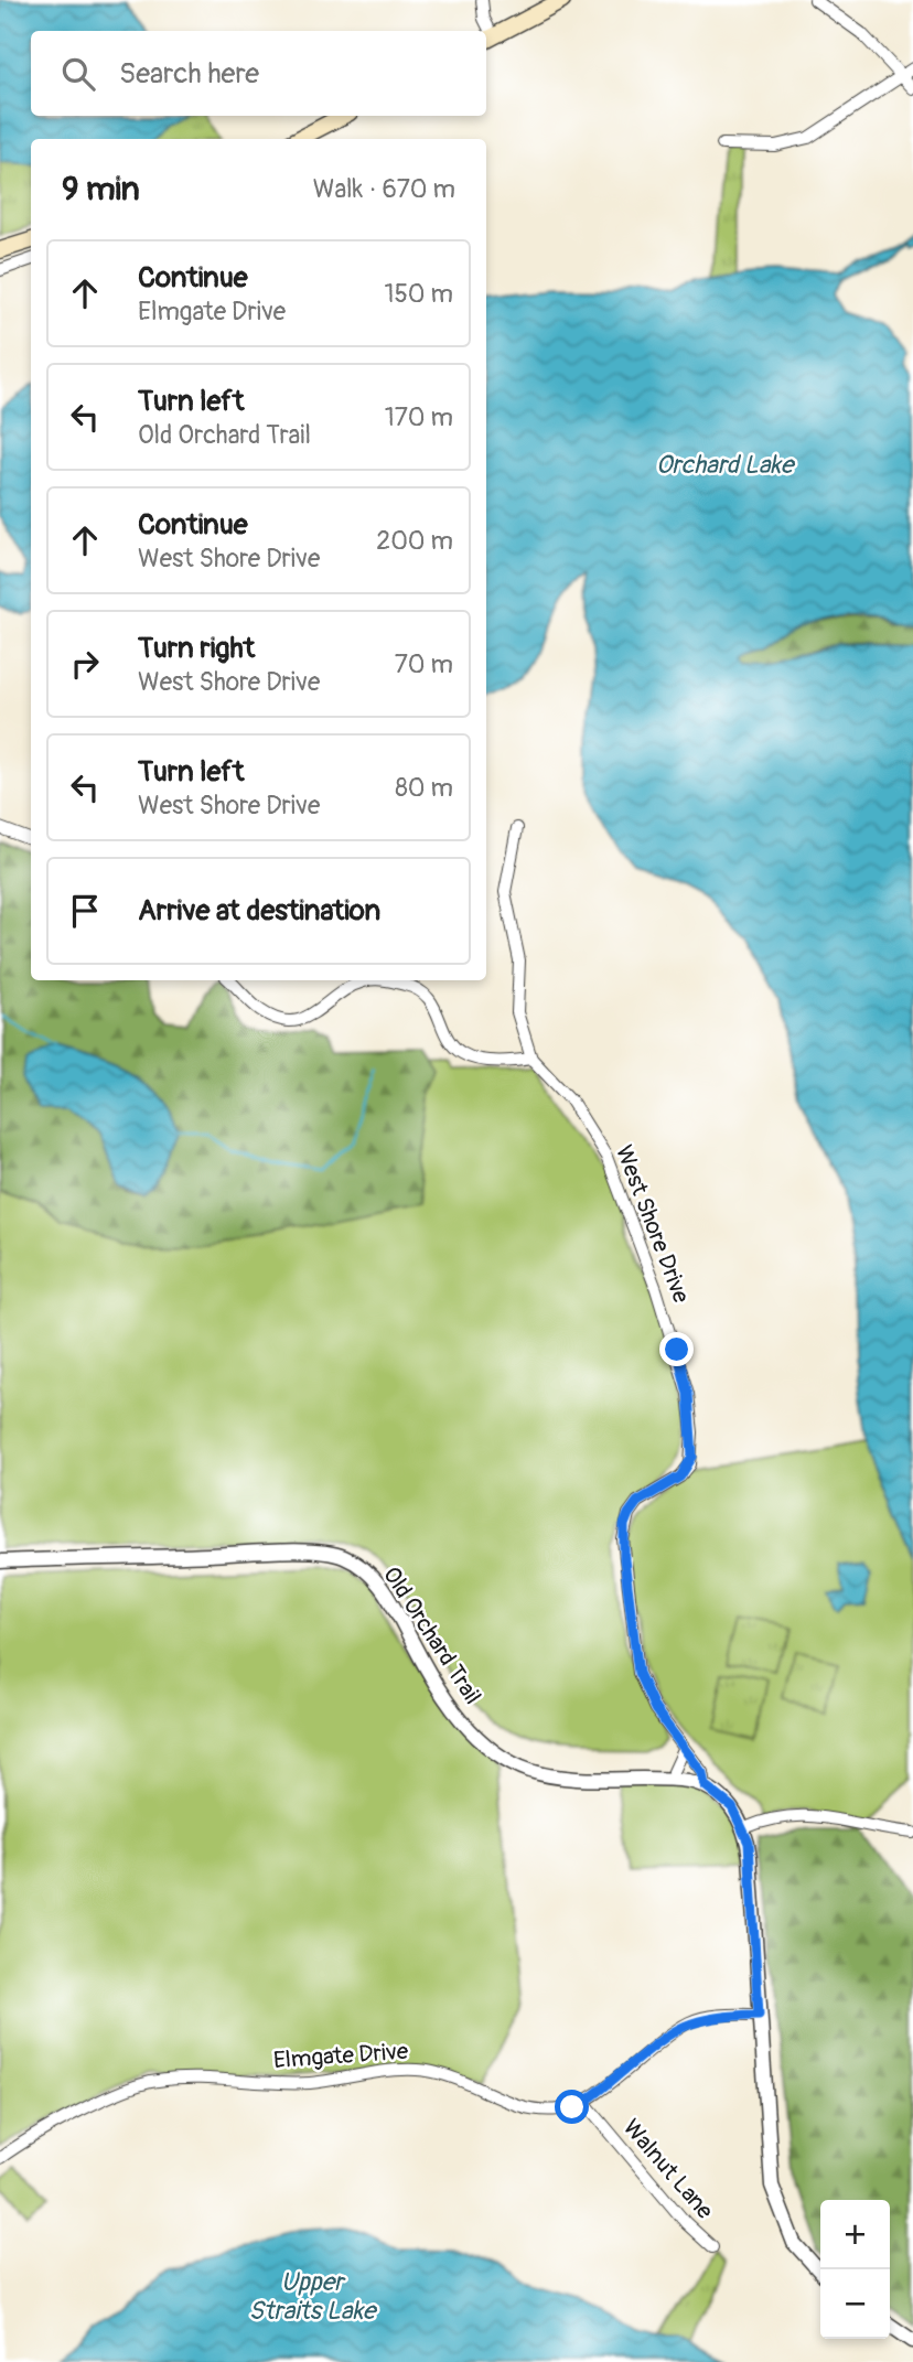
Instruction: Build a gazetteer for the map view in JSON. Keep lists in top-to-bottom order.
{
  "streets": {
    "street": [
      "West Shore Drive",
      "Old Orchard Trail",
      "Elmgate Drive",
      "Walnut Lane"
    ]
  },
  "crossings": [
    ["West Shore Drive", "Old Orchard Trail"],
    ["Elmgate Drive", "Walnut Lane"]
  ],
  "water": ["Orchard Lake", "Upper Straits Lake"],
  "page": {
    "search": "Search here",
    "heading": ["9 min", "Walk · 670 m"],
    "list": [
      ["Continue", "Elmgate Drive", "150 m"],
      ["Turn left", "Old Orchard Trail", "170 m"],
      ["Continue", "West Shore Drive", "200 m"],
      ["Turn right", "West Shore Drive", "70 m"],
      ["Turn left", "West Shore Drive", "80 m"],
      "Arrive at destination"
    ],
    "map_buttons": ["+", "−"]
  }
}
